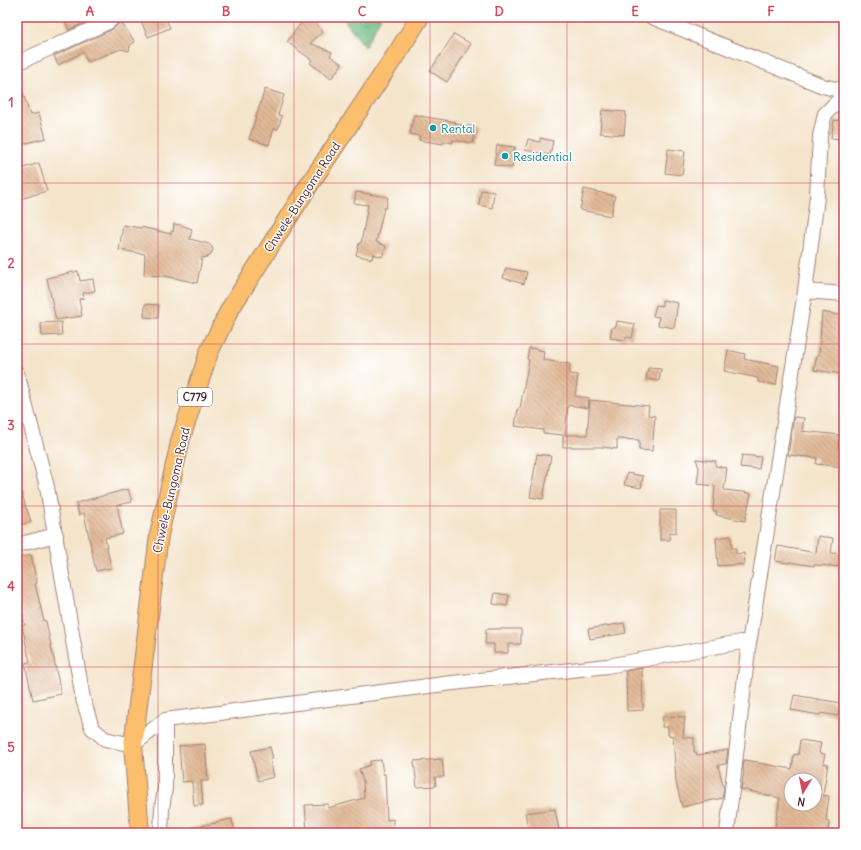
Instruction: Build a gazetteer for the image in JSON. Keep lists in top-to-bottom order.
{
  "streets": {
    "main road": ["Chwele-Bungoma Road", "C779"]
  },
  "places": ["Rental", "Residential"],
  "north": "bottom",
  "grid": {
    "columns": [
      "A",
      "B",
      "C",
      "D",
      "E",
      "F"
    ],
    "rows": [
      "1",
      "2",
      "3",
      "4",
      "5"
    ]
  }
}
